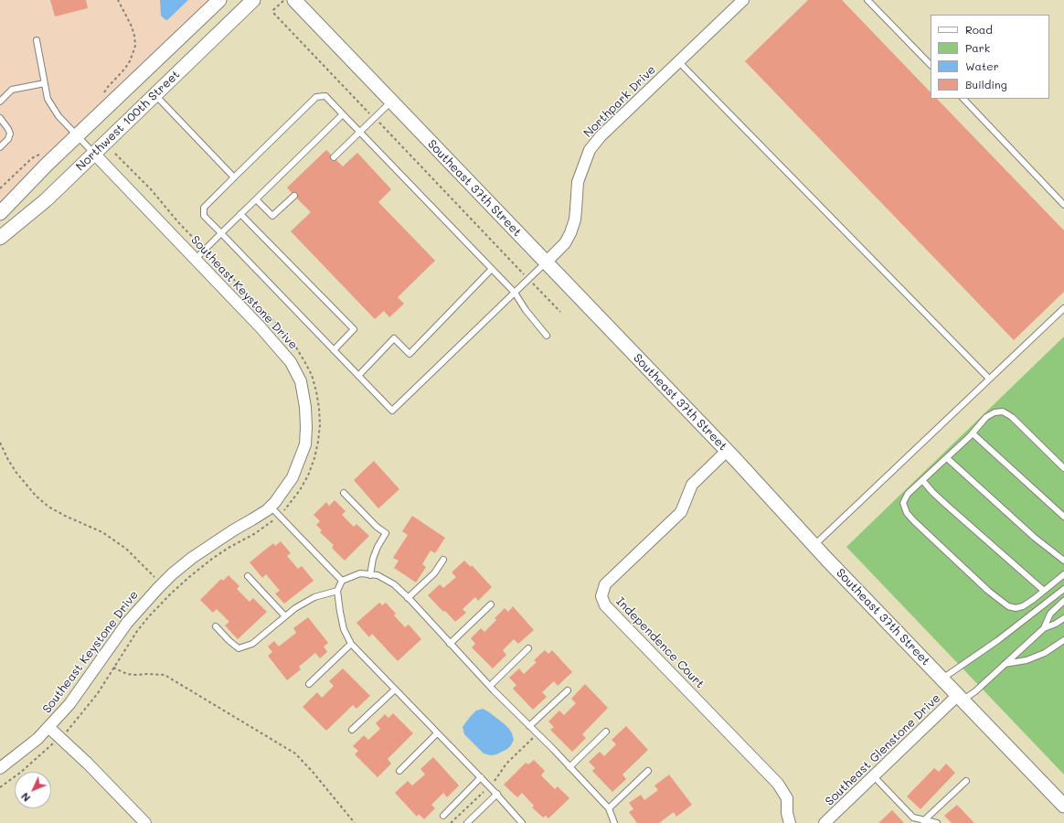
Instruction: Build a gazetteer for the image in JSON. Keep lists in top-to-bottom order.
{
  "streets": {
    "street": [
      "Northpark Drive",
      "Northwest 100th Street",
      "Southeast 37th Street",
      "Southeast Keystone Drive",
      "Independence Court",
      "Southeast Glenstone Drive"
    ]
  },
  "crossings": [
    ["Northpark Drive", "Southeast 37th Street"],
    ["Northwest 100th Street", "Southeast Keystone Drive"],
    ["Southeast 37th Street", "Independence Court"],
    ["Southeast 37th Street", "Southeast Glenstone Drive"]
  ],
  "legend": [
    "Road",
    "Park",
    "Water",
    "Building"
  ],
  "north": "bottom left"
}
